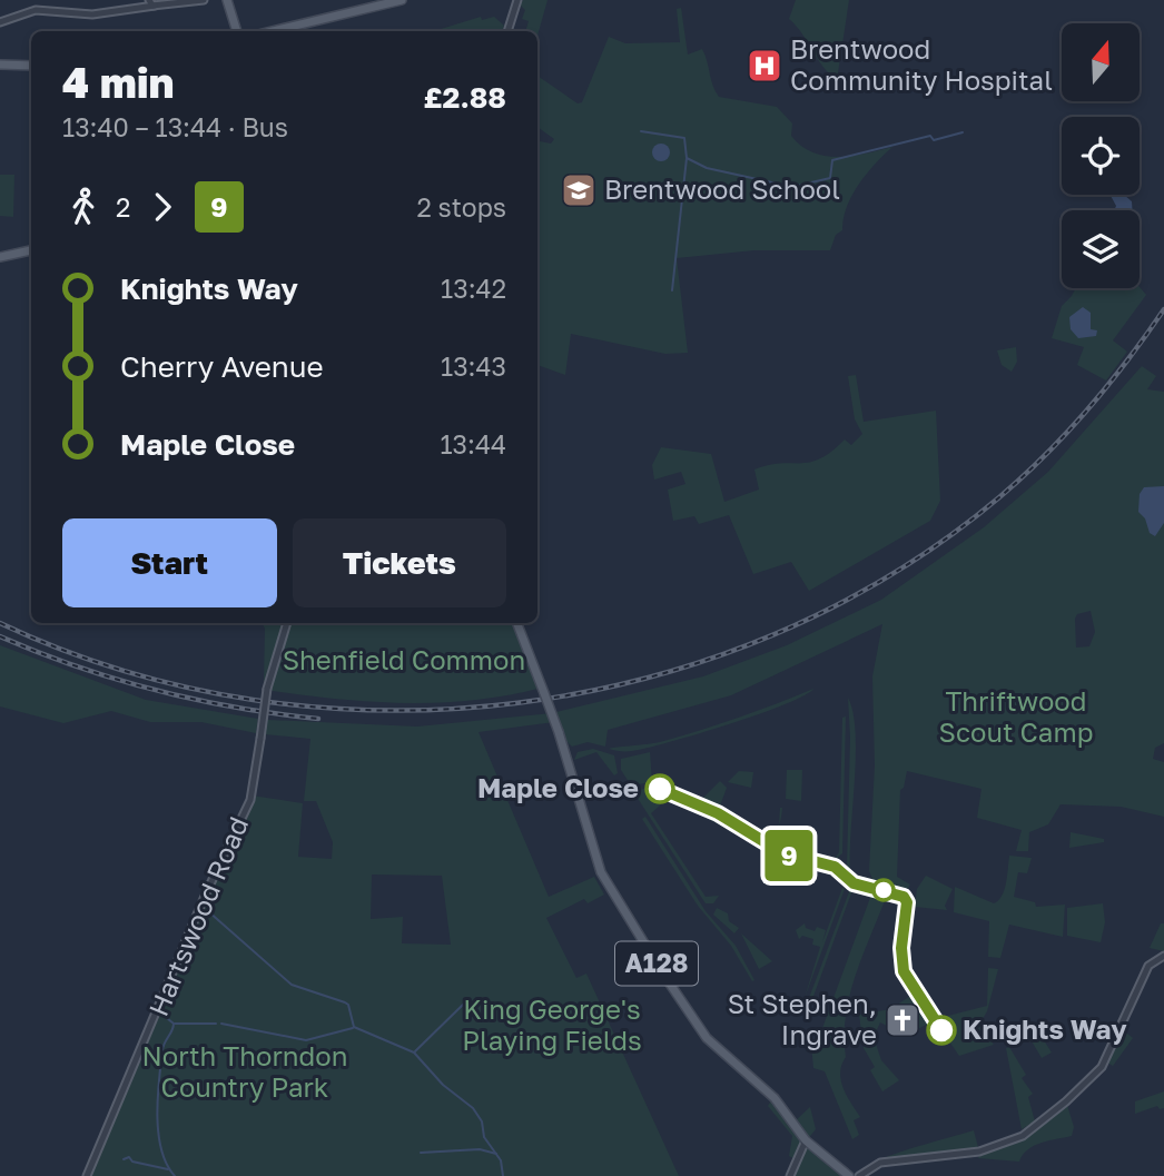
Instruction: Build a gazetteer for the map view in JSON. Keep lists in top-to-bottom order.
{
  "streets": {
    "main road": ["A128"],
    "street": ["Hartswood Road"]
  },
  "parks": [
    "Shenfield Common",
    "Thriftwood Scout Camp",
    "King George's Playing Fields",
    "North Thorndon Country Park"
  ],
  "places": {
    "hospital": ["Brentwood Community Hospital"],
    "school or university": ["Brentwood School"],
    "other": ["Maple Close", "Knights Way"],
    "church": ["St Stephen, Ingrave"]
  },
  "lines": ["bus line 9"],
  "north": "top",
  "page": {
    "on_map": "9",
    "heading": ["4 min", "13:40 – 13:44 · Bus", "£2.88"],
    "legs": ["2", "9", "2 stops"],
    "list": [
      {
        "name": "Knights Way",
        "value": "13:42"
      },
      {
        "name": "Cherry Avenue",
        "value": "13:43"
      },
      {
        "name": "Maple Close",
        "value": "13:44"
      }
    ],
    "buttons": ["Start", "Tickets"]
  }
}
